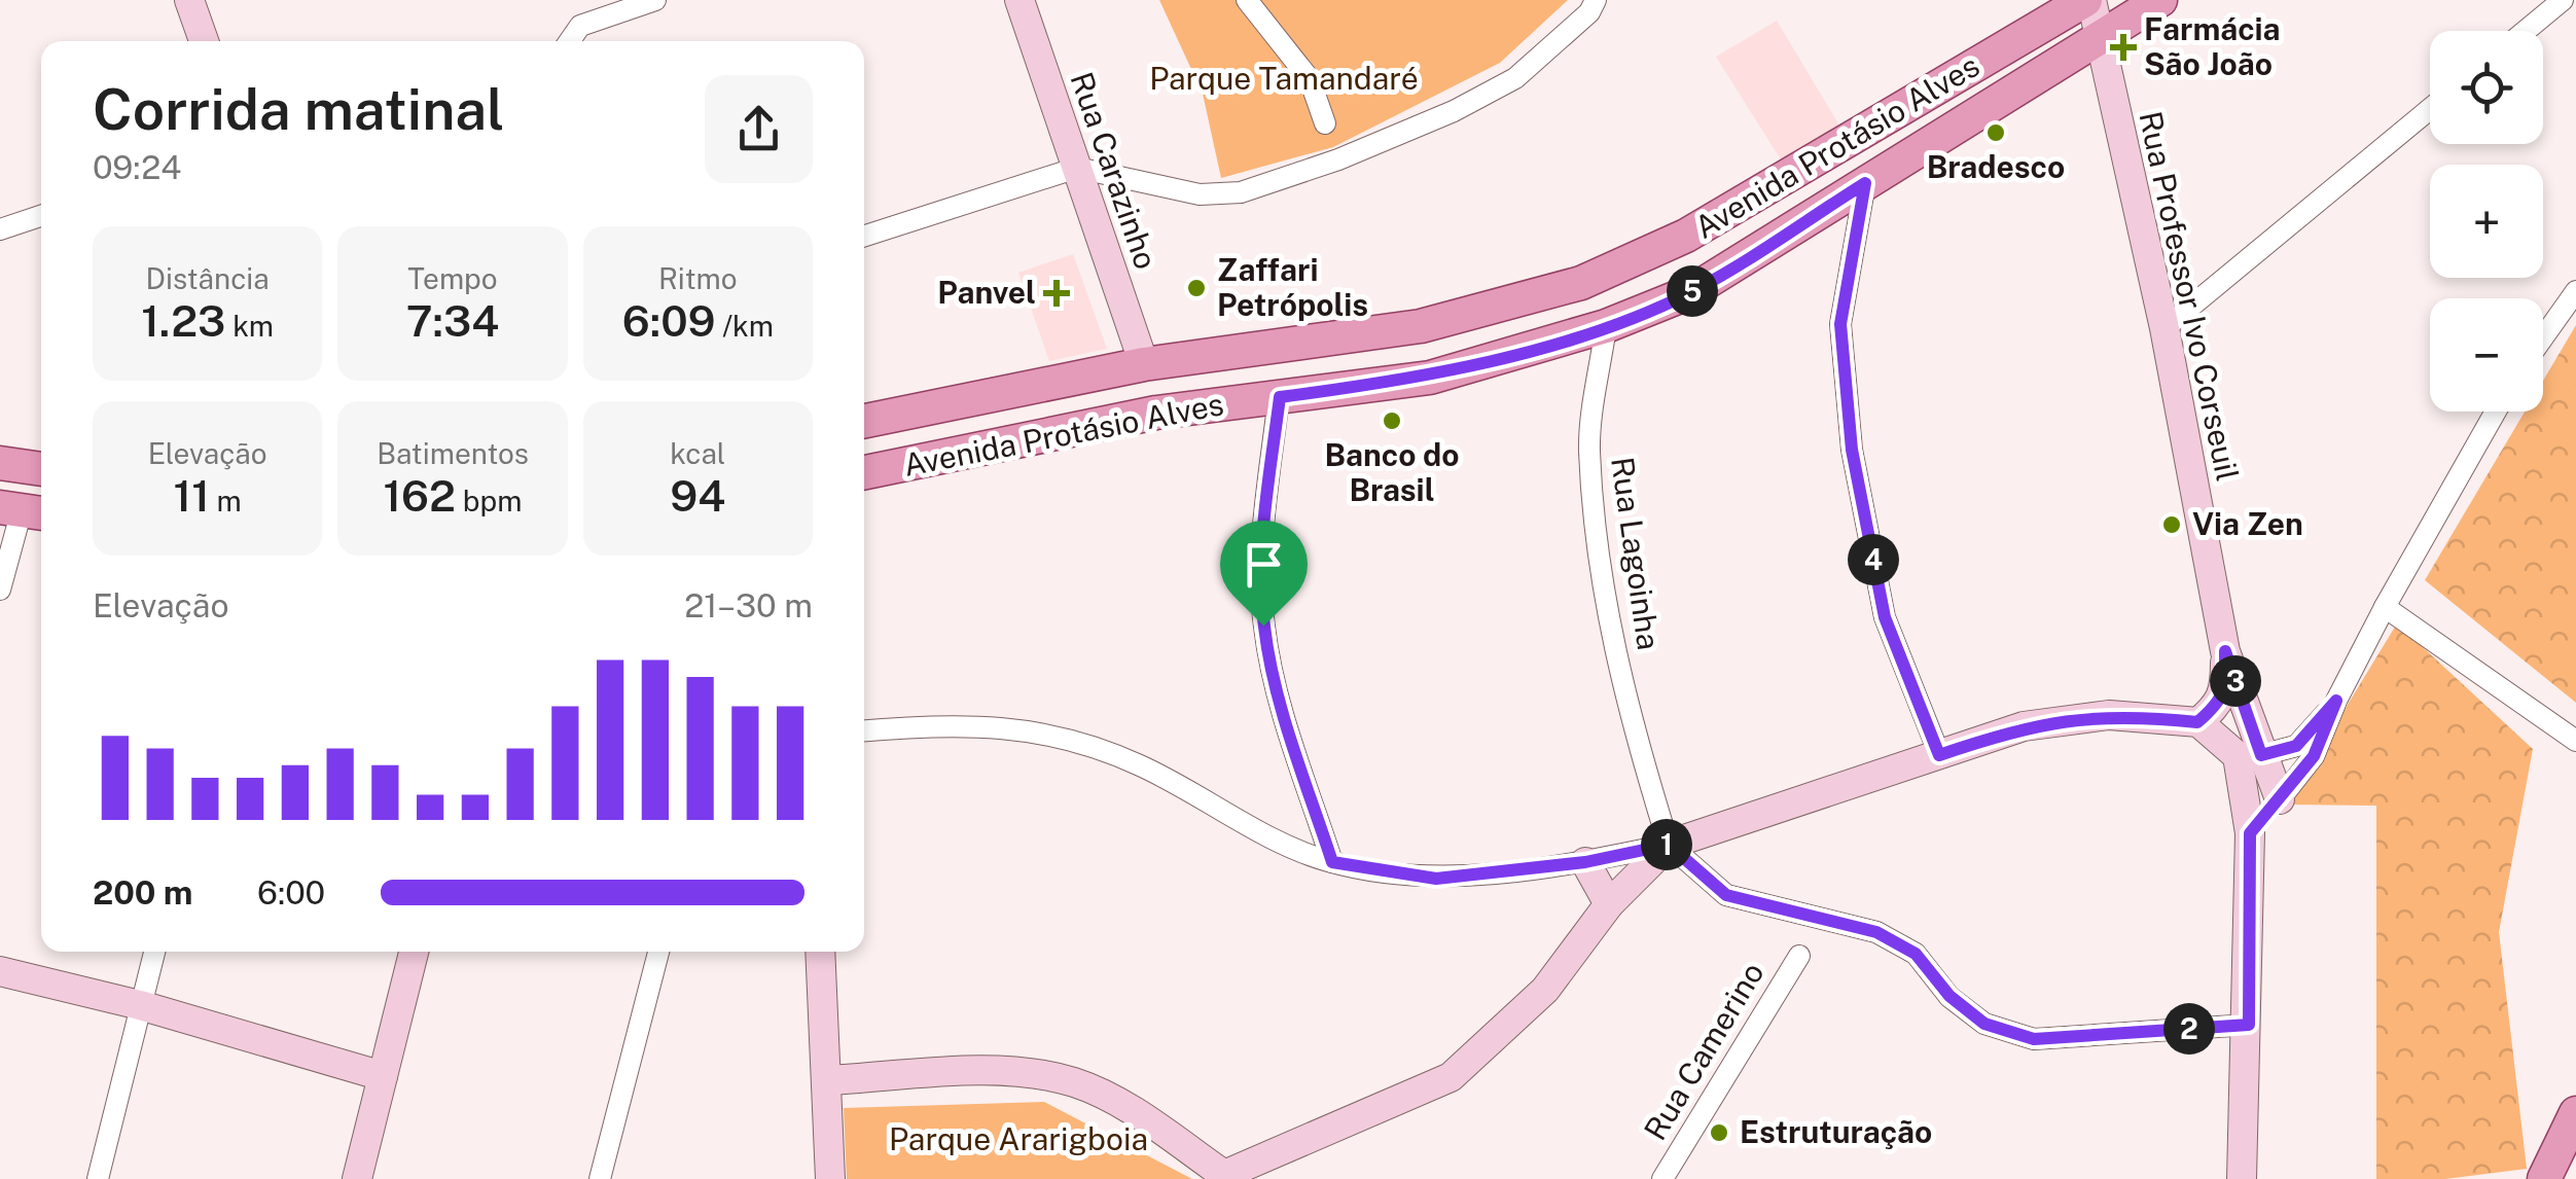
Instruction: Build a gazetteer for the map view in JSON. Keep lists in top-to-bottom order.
{
  "streets": {
    "main road": ["Avenida Protásio Alves"],
    "street": [
      "Rua Carazinho",
      "Rua Professor Ivo Corseuil",
      "Rua Lagoinha",
      "Rua Camerino"
    ]
  },
  "crossings": [
    ["Avenida Protásio Alves", "Rua Carazinho"],
    ["Avenida Protásio Alves", "Rua Professor Ivo Corseuil"],
    ["Avenida Protásio Alves", "Rua Lagoinha"]
  ],
  "parks": ["Parque Tamandaré", "Parque Ararigboia"],
  "places": {
    "health": ["Farmácia São João", "Panvel"],
    "other": [
      "Bradesco",
      "Zaffari Petrópolis",
      "Banco do Brasil",
      "Via Zen",
      "Estruturação"
    ]
  },
  "page": {
    "map_buttons": ["+", "−"],
    "heading": ["Corrida matinal", "09:24"],
    "stats": [
      ["Distância", "1.23 km"],
      ["Tempo", "7:34"],
      ["Ritmo", "6:09 /km"],
      ["Elevação", "11 m"],
      ["Batimentos", "162 bpm"],
      ["kcal", "94"]
    ],
    "pins": [
      "5",
      "4",
      "3",
      "1",
      "2"
    ],
    "chart": ["Elevação", "21–30 m"],
    "list": [
      {
        "name": "200 m",
        "note": "6:00"
      }
    ]
  }
}
